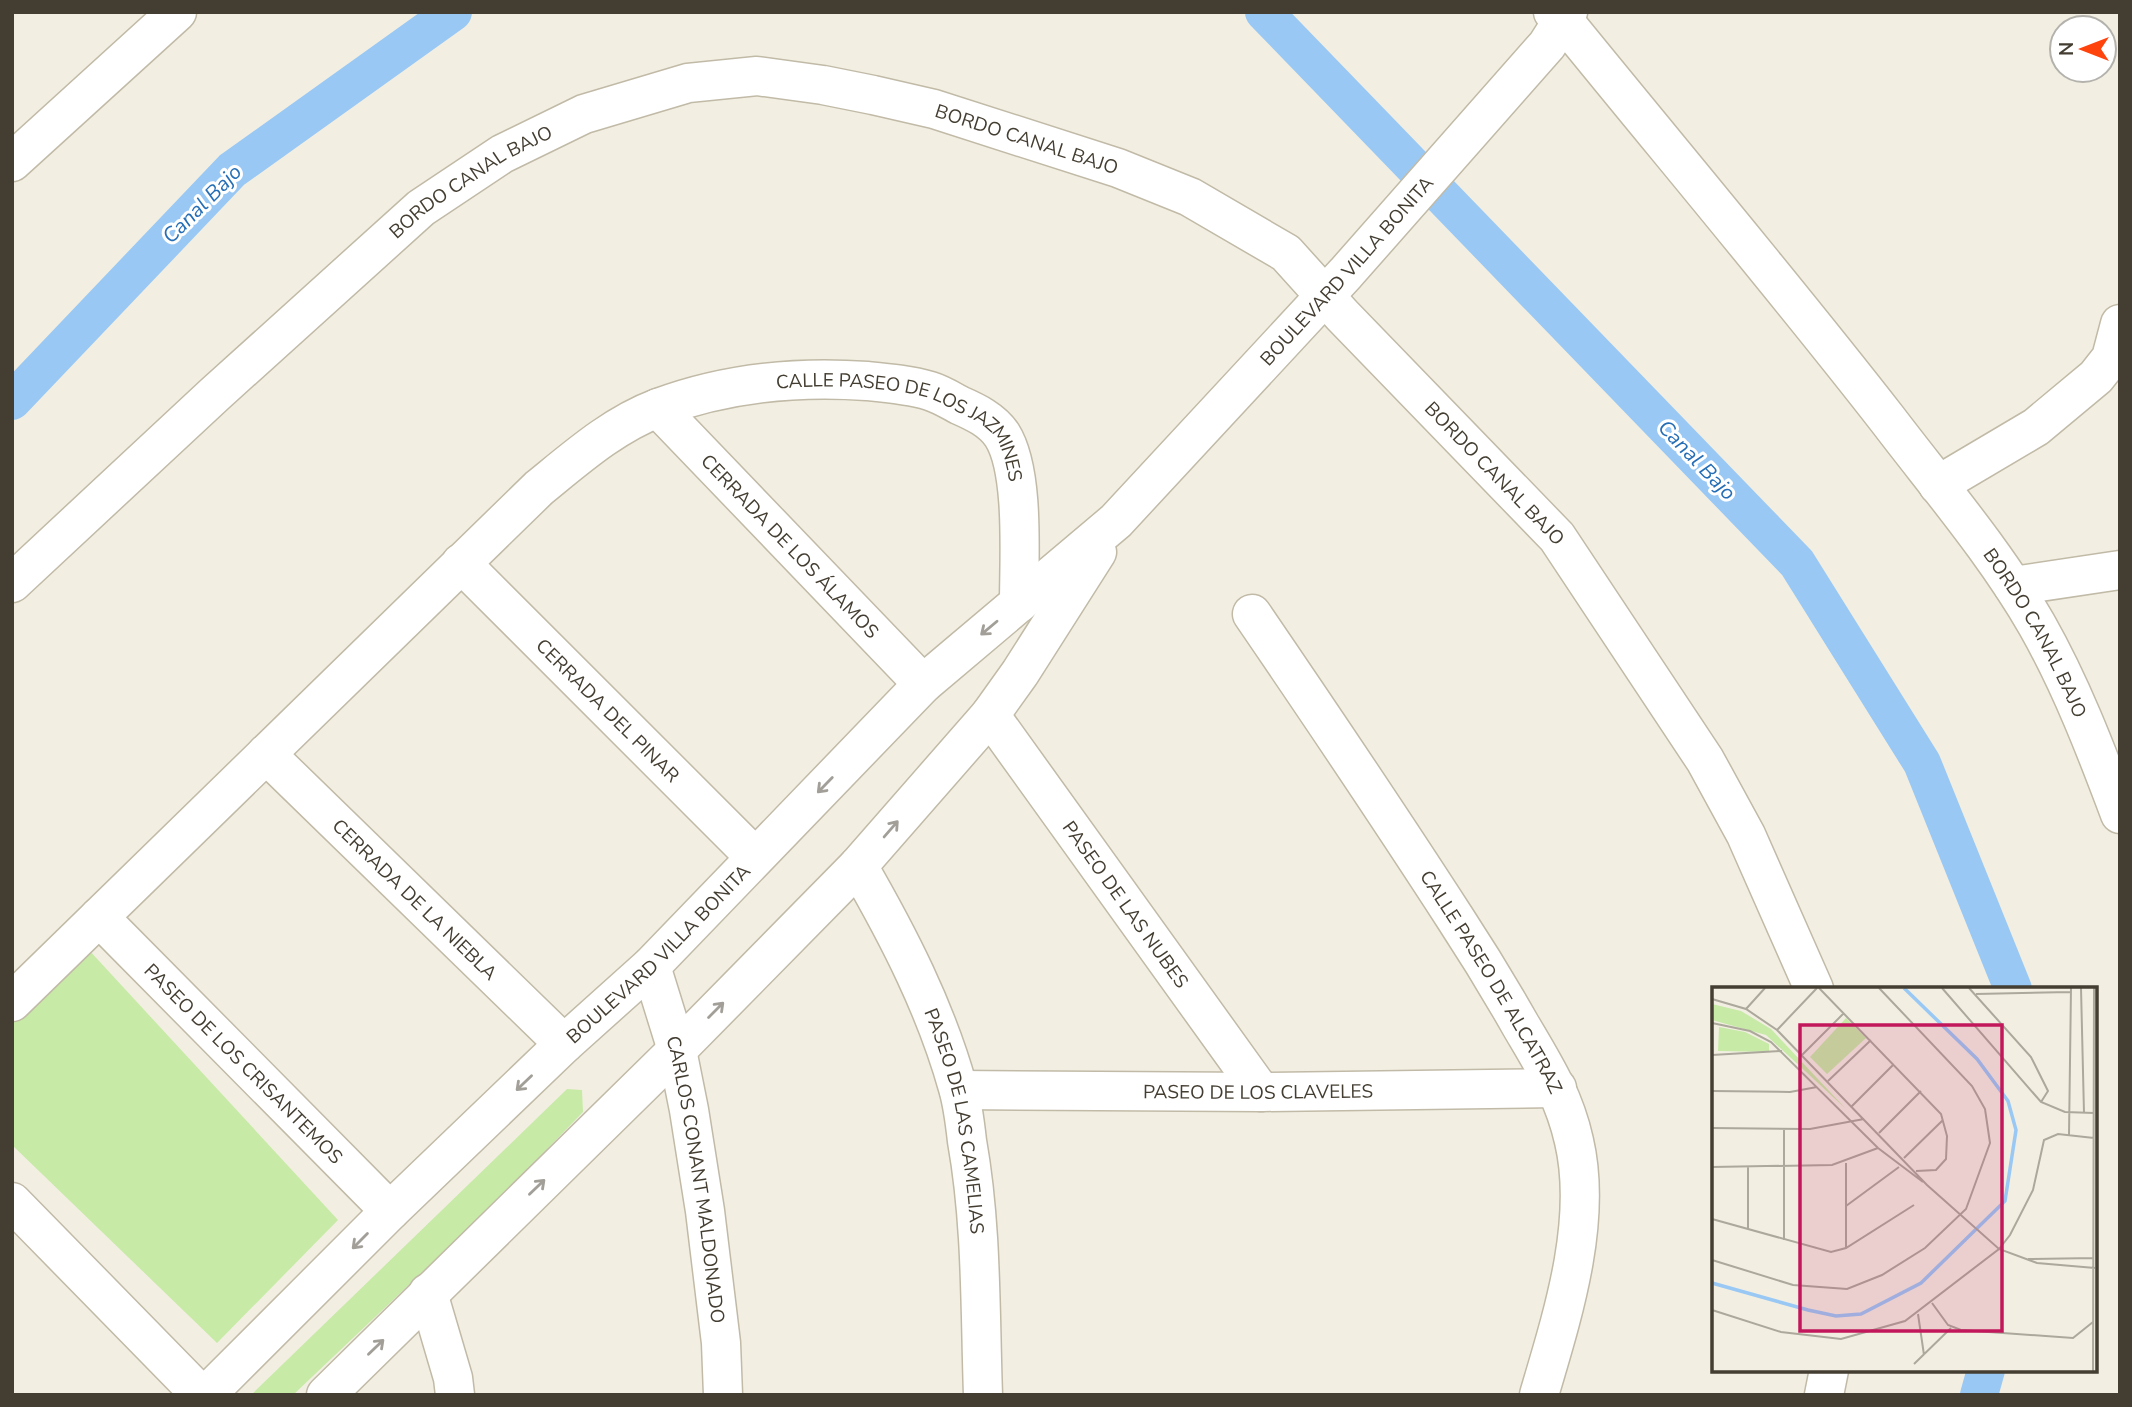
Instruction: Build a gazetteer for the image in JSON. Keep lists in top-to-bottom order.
{
  "streets": {
    "street": [
      "BORDO CANAL BAJO",
      "BOULEVARD VILLA BONITA",
      "CALLE PASEO DE LOS JAZMINES",
      "CERRADA DE LOS ÁLAMOS",
      "CERRADA DEL PINAR",
      "CERRADA DE LA NIEBLA",
      "PASEO DE LAS NUBES",
      "CALLE PASEO DE ALCATRAZ",
      "PASEO DE LOS CRISANTEMOS",
      "PASEO DE LOS CLAVELES",
      "PASEO DE LAS CAMELIAS",
      "CARLOS CONANT MALDONADO"
    ]
  },
  "crossings": [
    ["BORDO CANAL BAJO", "BOULEVARD VILLA BONITA"],
    ["BOULEVARD VILLA BONITA", "CALLE PASEO DE LOS JAZMINES"],
    ["BOULEVARD VILLA BONITA", "CERRADA DE LOS ÁLAMOS"],
    ["BOULEVARD VILLA BONITA", "CERRADA DEL PINAR"],
    ["BOULEVARD VILLA BONITA", "CERRADA DE LA NIEBLA"],
    ["BOULEVARD VILLA BONITA", "PASEO DE LAS NUBES"],
    ["BOULEVARD VILLA BONITA", "PASEO DE LOS CRISANTEMOS"],
    ["BOULEVARD VILLA BONITA", "PASEO DE LAS CAMELIAS"],
    ["BOULEVARD VILLA BONITA", "CARLOS CONANT MALDONADO"],
    ["CALLE PASEO DE LOS JAZMINES", "CERRADA DE LOS ÁLAMOS"],
    ["CALLE PASEO DE LOS JAZMINES", "CERRADA DEL PINAR"],
    ["CALLE PASEO DE LOS JAZMINES", "CERRADA DE LA NIEBLA"],
    ["CALLE PASEO DE LOS JAZMINES", "PASEO DE LOS CRISANTEMOS"],
    ["PASEO DE LAS NUBES", "PASEO DE LOS CLAVELES"],
    ["CALLE PASEO DE ALCATRAZ", "PASEO DE LOS CLAVELES"],
    ["PASEO DE LOS CLAVELES", "PASEO DE LAS CAMELIAS"]
  ],
  "water": ["Canal Bajo"],
  "north": "left"
}
